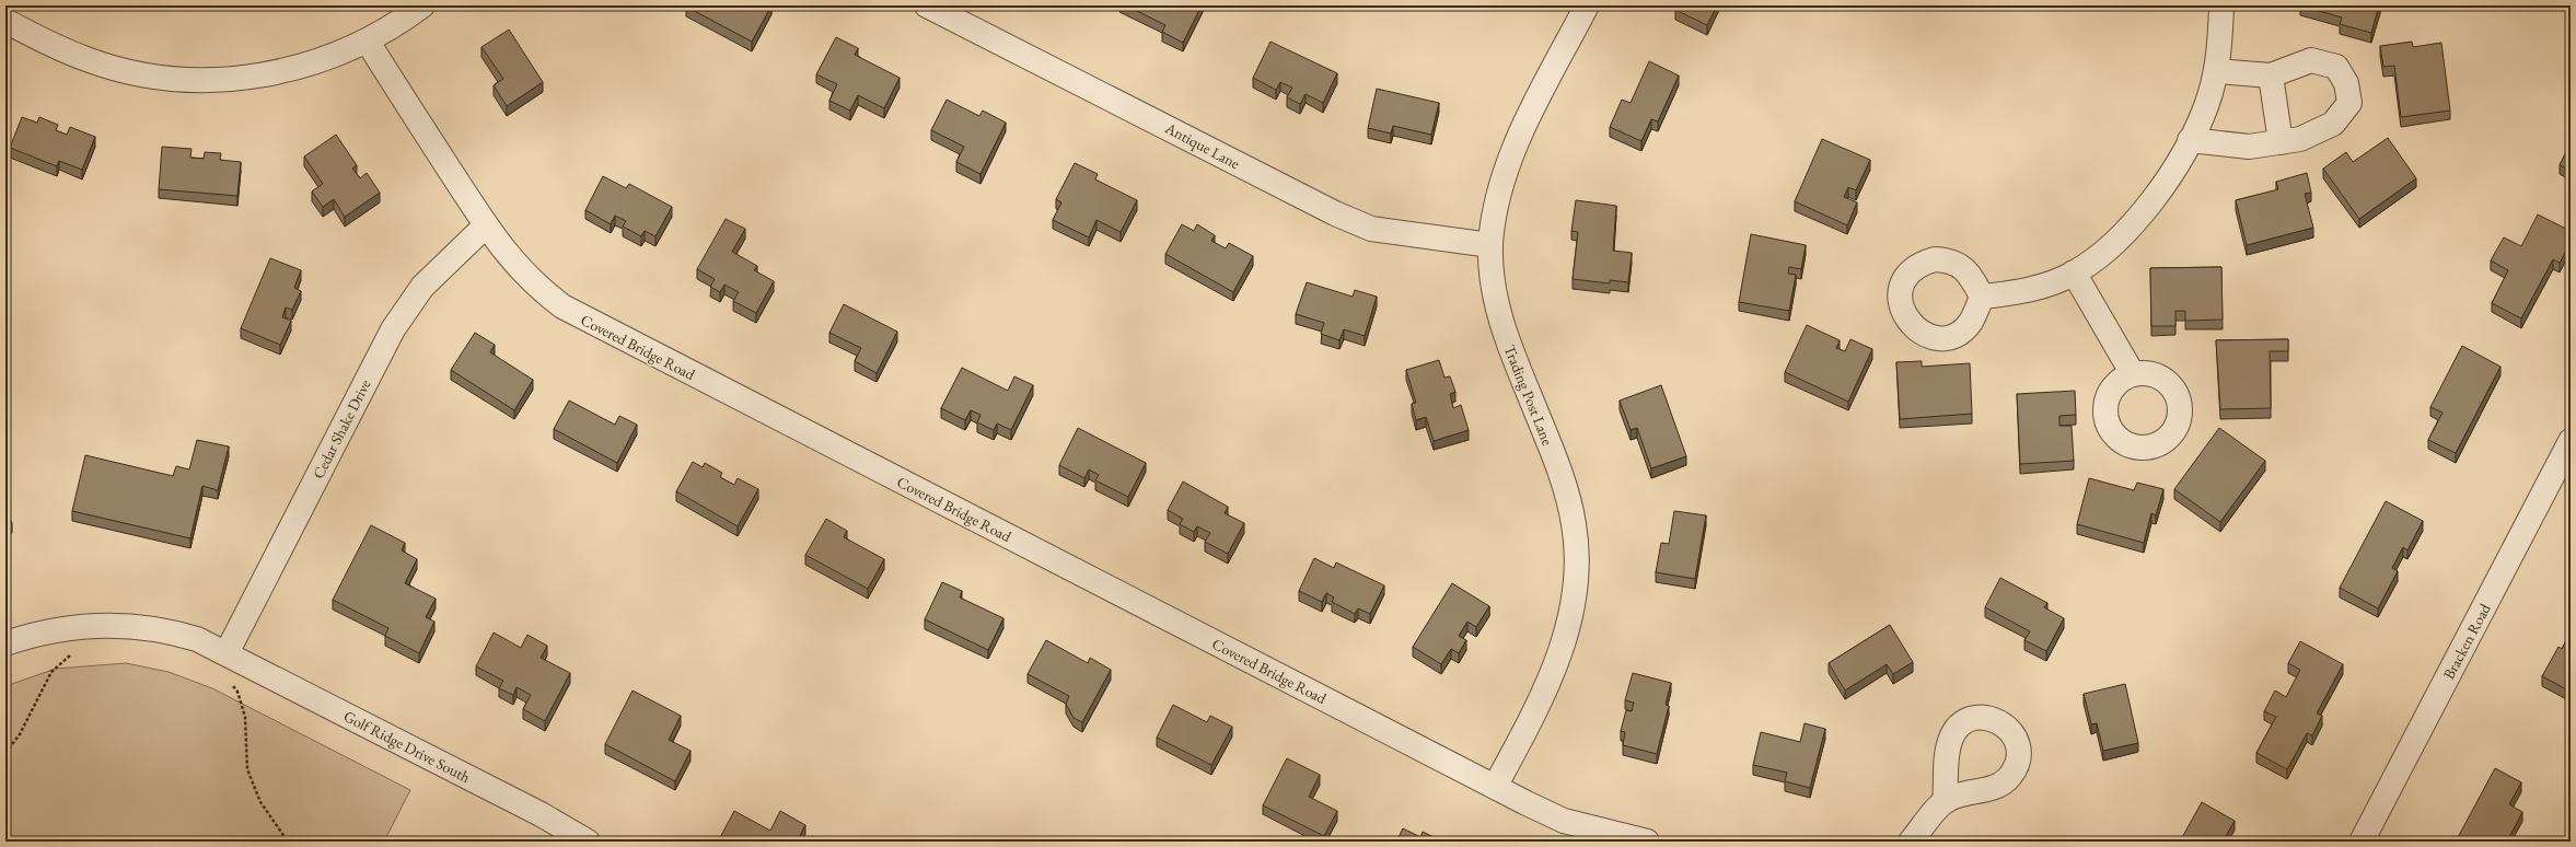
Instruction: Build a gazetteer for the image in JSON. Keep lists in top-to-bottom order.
{
  "streets": {
    "street": [
      "Antique Lane",
      "Covered Bridge Road",
      "Trading Post Lane",
      "Cedar Shake Drive",
      "Bracken Road",
      "Golf Ridge Drive South"
    ]
  },
  "crossings": [
    ["Antique Lane", "Trading Post Lane"],
    ["Covered Bridge Road", "Trading Post Lane"],
    ["Covered Bridge Road", "Cedar Shake Drive"],
    ["Cedar Shake Drive", "Golf Ridge Drive South"]
  ]
}
